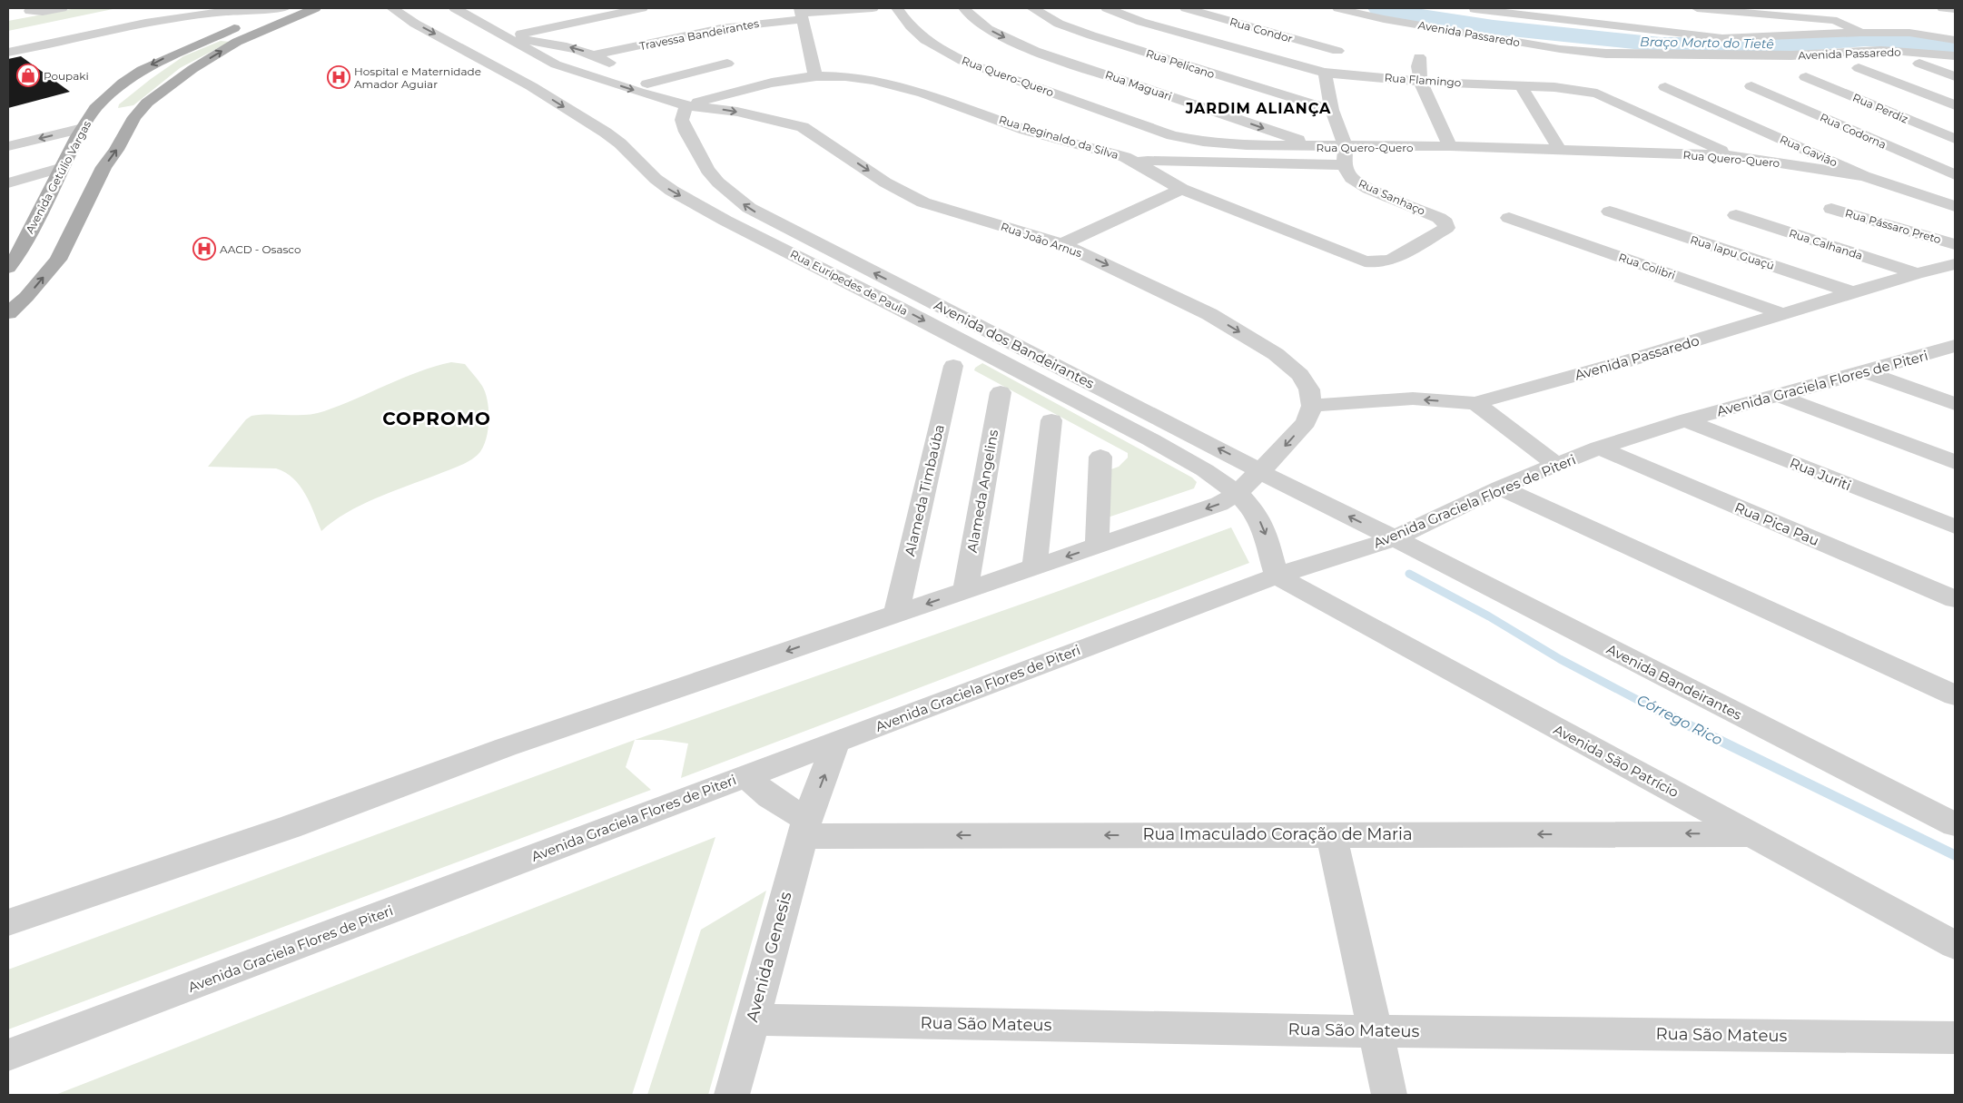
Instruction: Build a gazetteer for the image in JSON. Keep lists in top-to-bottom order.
{
  "streets": {
    "main road": ["Avenida Getúlio Vargas"],
    "street": [
      "Rua Condor",
      "Avenida Passaredo",
      "Travessa Bandeirantes",
      "Rua Pelicano",
      "Rua Quero-Quero",
      "Rua Flamingo",
      "Rua Maguari",
      "Rua Perdiz",
      "Rua Codorna",
      "Rua Reginaldo da Silva",
      "Rua Gavião",
      "Rua Sanhaço",
      "Rua Pássaro Preto",
      "Rua João Arnus",
      "Rua Calhanda",
      "Rua Iapu Guaçú",
      "Rua Colibri",
      "Rua Eurípedes de Paula",
      "Avenida dos Bandeirantes",
      "Avenida Graciela Flores de Piteri",
      "Rua Juriti",
      "Alameda Timbaúba",
      "Alameda Angelins",
      "Rua Pica Pau",
      "Avenida Bandeirantes",
      "Avenida São Patrício",
      "Rua Imaculado Coração de Maria",
      "Avenida Genesis",
      "Rua São Mateus"
    ]
  },
  "crossings": [
    ["Avenida Passaredo", "Rua João Arnus"],
    ["Avenida Passaredo", "Rua Calhanda"],
    ["Avenida Passaredo", "Rua Iapu Guaçú"],
    ["Avenida Passaredo", "Rua Colibri"],
    ["Rua Quero-Quero", "Rua Flamingo"],
    ["Rua Quero-Quero", "Rua Maguari"],
    ["Rua Quero-Quero", "Rua Gavião"],
    ["Rua Reginaldo da Silva", "Rua Sanhaço"],
    ["Rua Reginaldo da Silva", "Rua João Arnus"],
    ["Rua Reginaldo da Silva", "Avenida dos Bandeirantes"],
    ["Rua João Arnus", "Avenida dos Bandeirantes"],
    ["Rua Eurípedes de Paula", "Avenida Graciela Flores de Piteri"],
    ["Rua Eurípedes de Paula", "Avenida São Patrício"],
    ["Avenida dos Bandeirantes", "Avenida Graciela Flores de Piteri"],
    ["Avenida dos Bandeirantes", "Avenida Bandeirantes"],
    ["Avenida Graciela Flores de Piteri", "Rua Juriti"],
    ["Avenida Graciela Flores de Piteri", "Rua Pica Pau"],
    ["Avenida Graciela Flores de Piteri", "Avenida Bandeirantes"],
    ["Avenida Graciela Flores de Piteri", "Avenida São Patrício"],
    ["Avenida Graciela Flores de Piteri", "Avenida Genesis"],
    ["Avenida São Patrício", "Rua Imaculado Coração de Maria"],
    ["Rua Imaculado Coração de Maria", "Avenida Genesis"],
    ["Avenida Genesis", "Rua São Mateus"]
  ],
  "one_way": ["Rua João Arnus", "Avenida dos Bandeirantes", "Rua Imaculado Coração de Maria"],
  "districts": ["JARDIM ALIANÇA", "COPROMO"],
  "water": ["Braço Morto do Tietê", "Córrego Rico"],
  "places": {
    "shop": ["Poupaki"],
    "hospital": ["Hospital e Maternidade Amador Aguiar", "AACD - Osasco"]
  }
}
